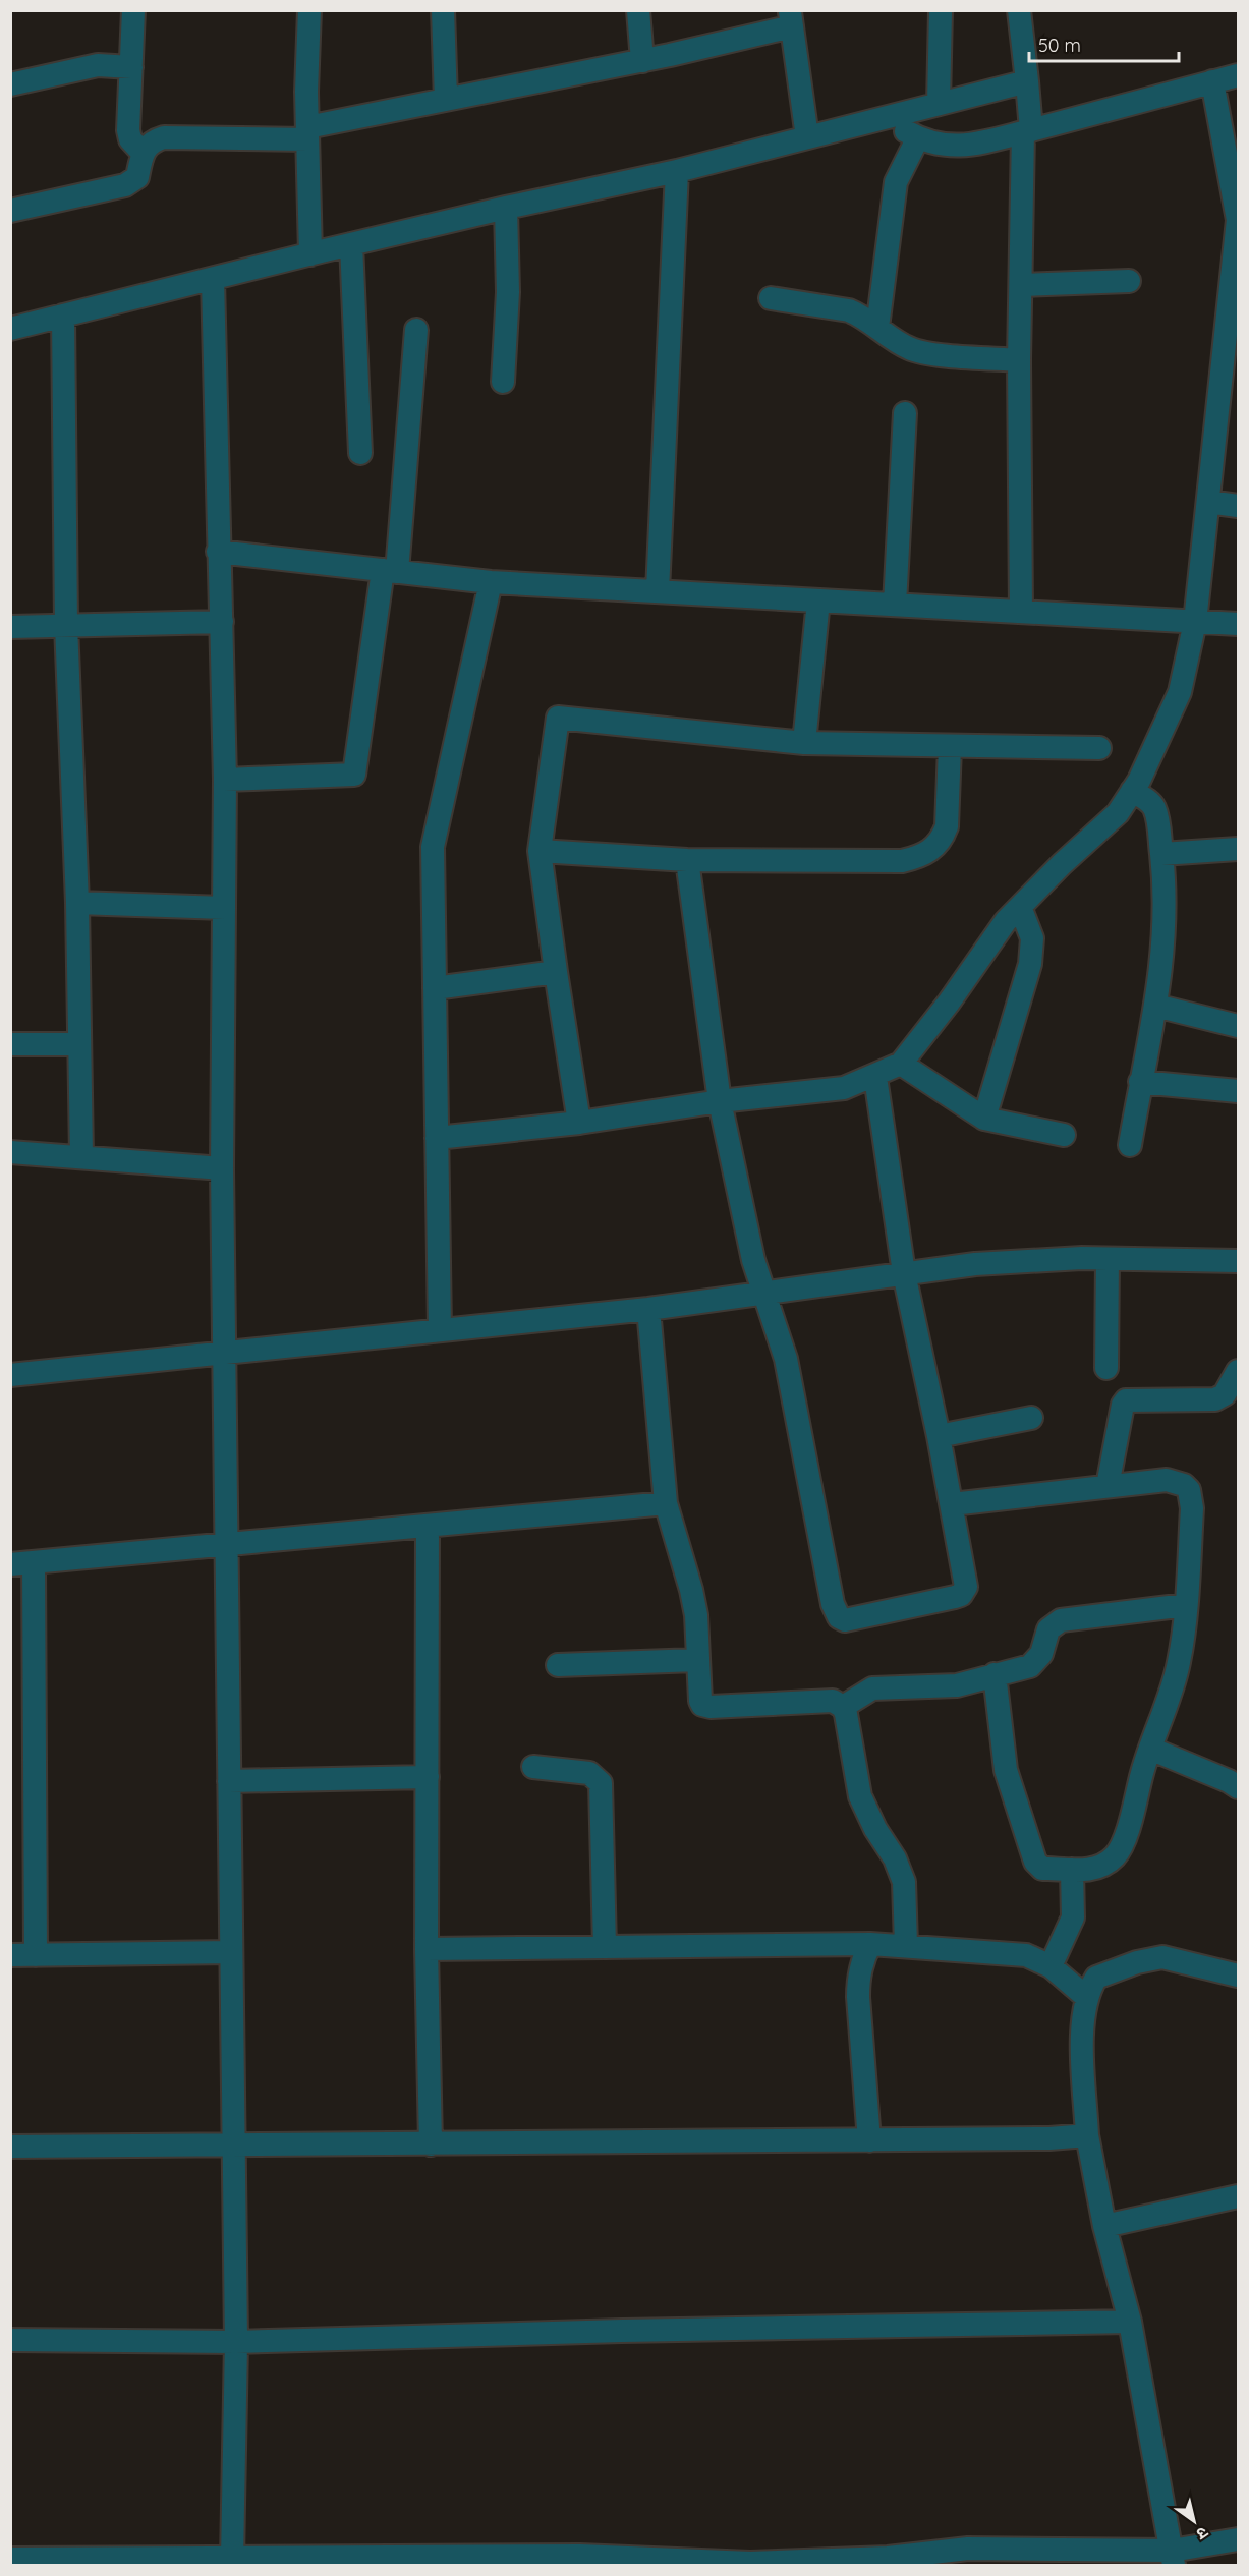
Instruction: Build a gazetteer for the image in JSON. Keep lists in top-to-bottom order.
{
  "scale_bar": "50 m",
  "north": "bottom right"
}
